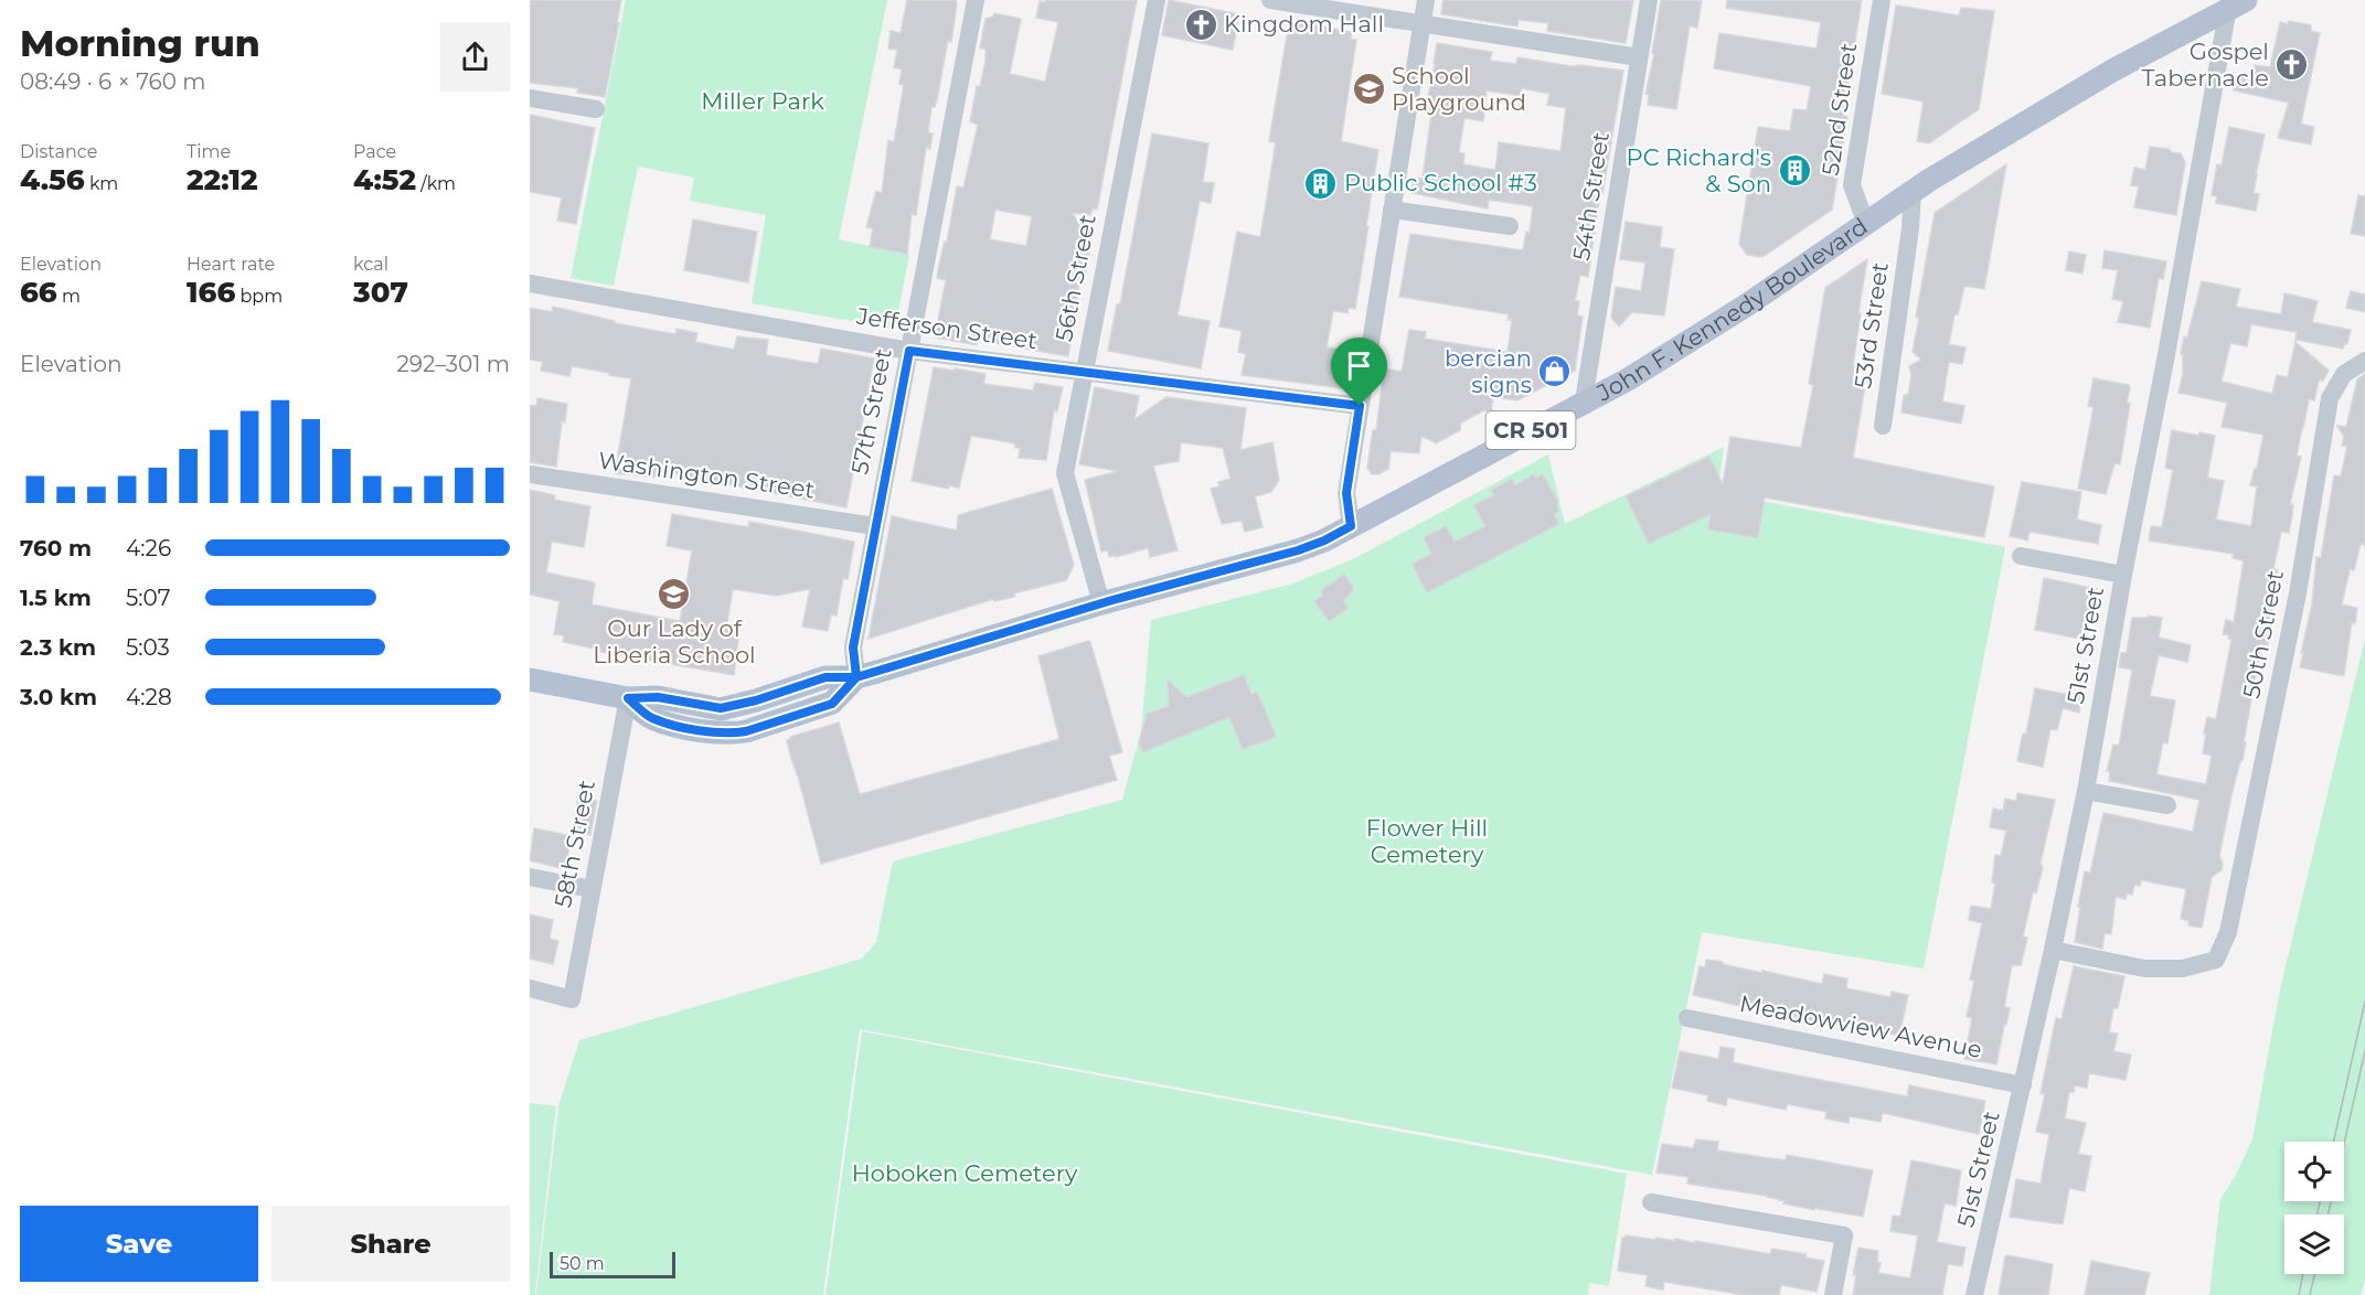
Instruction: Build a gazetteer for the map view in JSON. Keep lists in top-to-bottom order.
{
  "streets": {
    "main road": ["John F. Kennedy Boulevard", "CR 501"],
    "street": [
      "52nd Street",
      "54th Street",
      "56th Street",
      "53rd Street",
      "Jefferson Street",
      "57th Street",
      "Washington Street",
      "50th Street",
      "51st Street",
      "58th Street",
      "Meadowview Avenue"
    ]
  },
  "crossings": [
    ["52nd Street", "John F. Kennedy Boulevard"],
    ["54th Street", "John F. Kennedy Boulevard"],
    ["56th Street", "John F. Kennedy Boulevard"],
    ["56th Street", "Jefferson Street"],
    ["John F. Kennedy Boulevard", "53rd Street"],
    ["John F. Kennedy Boulevard", "57th Street"],
    ["John F. Kennedy Boulevard", "51st Street"],
    ["John F. Kennedy Boulevard", "58th Street"],
    ["Jefferson Street", "57th Street"],
    ["57th Street", "Washington Street"],
    ["50th Street", "51st Street"],
    ["51st Street", "Meadowview Avenue"]
  ],
  "parks": ["Miller Park", "Flower Hill Cemetery", "Hoboken Cemetery"],
  "places": {
    "church": ["Kingdom Hall", "Gospel Tabernacle"],
    "school or university": ["School Playground", "Our Lady of Liberia School"],
    "building": ["PC Richard's & Son", "Public School #3"],
    "shop": ["bercian signs"]
  },
  "scale_bar": "50 m",
  "page": {
    "heading": ["Morning run", "08:49 · 6 × 760 m"],
    "stats": [
      ["Distance", "4.56 km"],
      ["Time", "22:12"],
      ["Pace", "4:52 /km"],
      ["Elevation", "66 m"],
      ["Heart rate", "166 bpm"],
      ["kcal", "307"]
    ],
    "chart": ["Elevation", "292–301 m"],
    "list": [
      {
        "name": "760 m",
        "note": "4:26"
      },
      {
        "name": "1.5 km",
        "note": "5:07"
      },
      {
        "name": "2.3 km",
        "note": "5:03"
      },
      {
        "name": "3.0 km",
        "note": "4:28"
      }
    ],
    "buttons": ["Save", "Share"],
    "scale": "50 m"
  }
}
